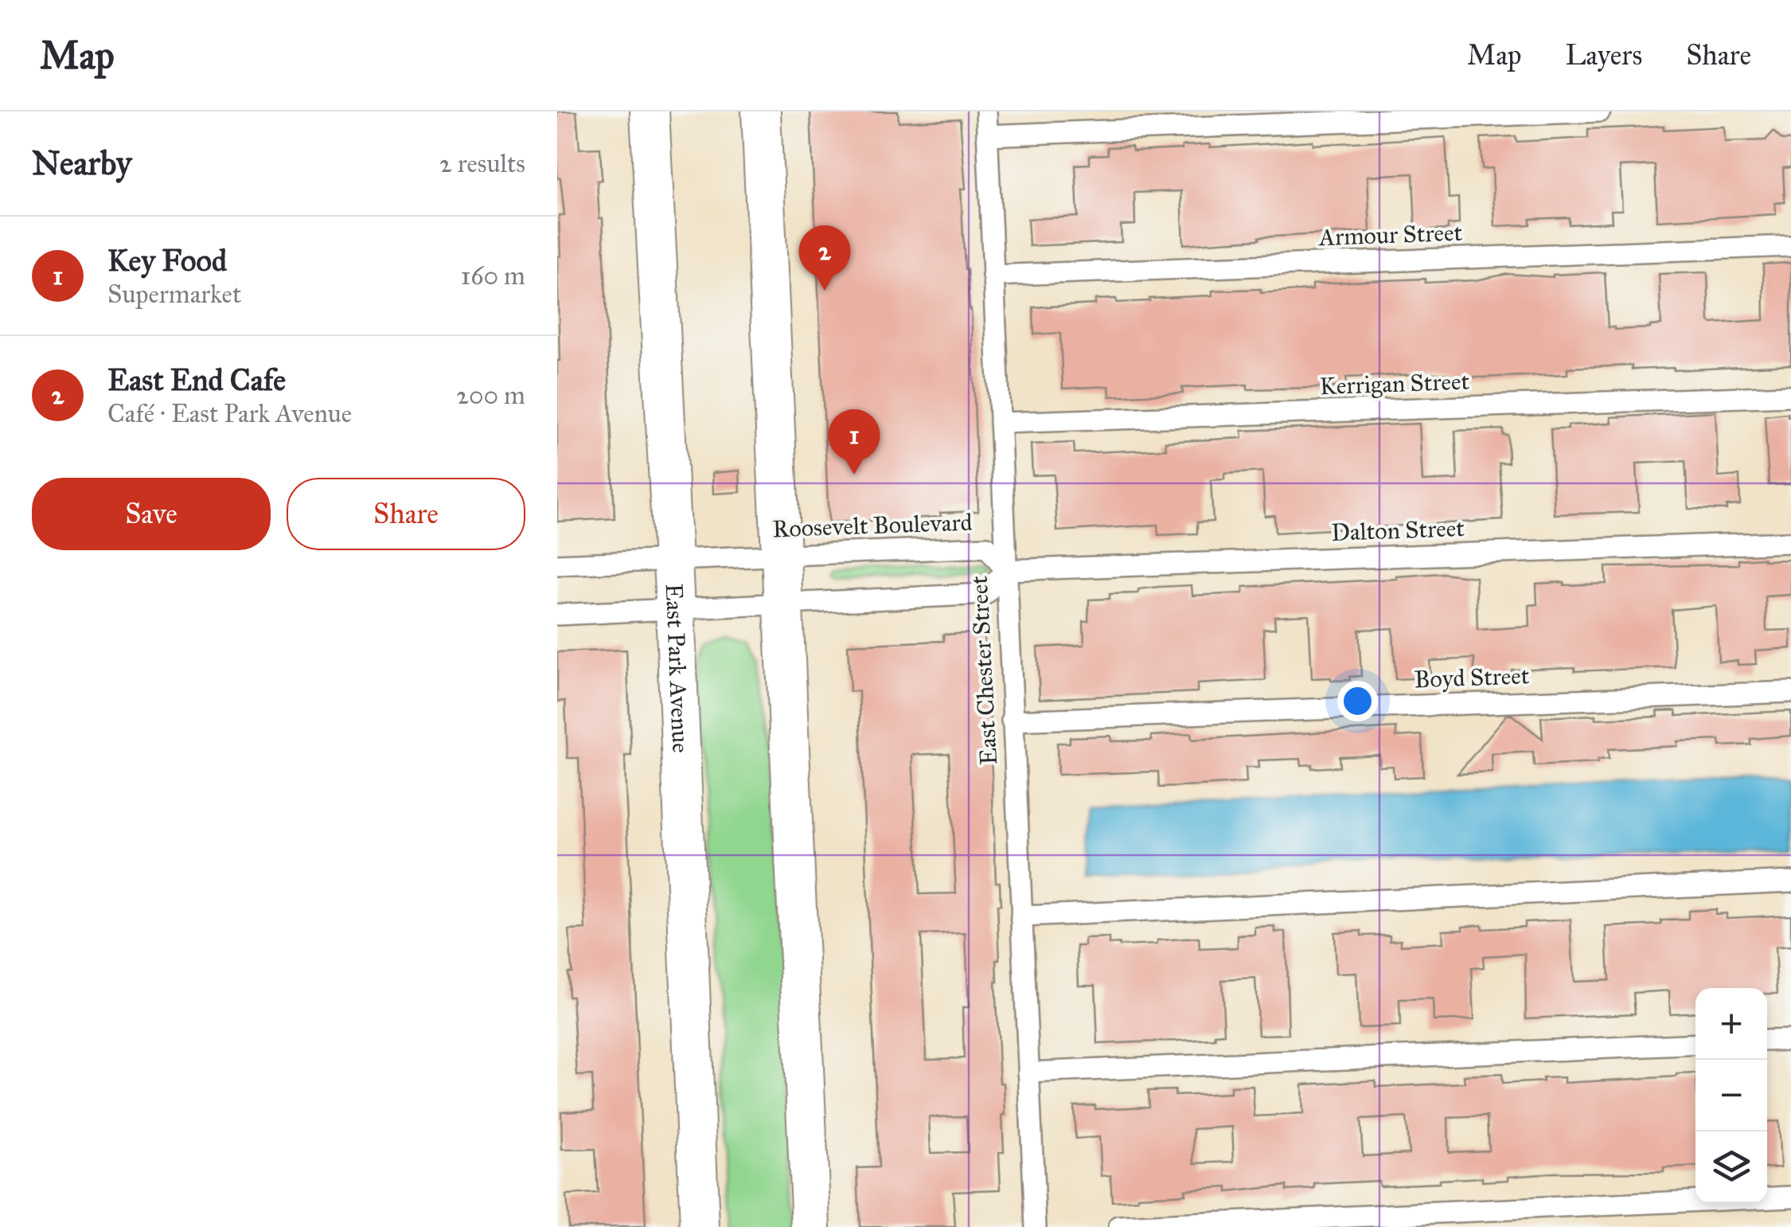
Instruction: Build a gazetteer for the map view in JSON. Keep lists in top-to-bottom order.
{
  "streets": {
    "highway": ["East Park Avenue"],
    "street": [
      "Armour Street",
      "Kerrigan Street",
      "Roosevelt Boulevard",
      "Dalton Street",
      "East Chester Street",
      "Boyd Street"
    ]
  },
  "crossings": [
    ["Armour Street", "East Chester Street"],
    ["Kerrigan Street", "East Chester Street"],
    ["Roosevelt Boulevard", "Dalton Street"],
    ["Roosevelt Boulevard", "East Park Avenue"],
    ["Roosevelt Boulevard", "East Chester Street"],
    ["Dalton Street", "East Chester Street"],
    ["East Chester Street", "Boyd Street"]
  ],
  "page": {
    "header": "Map",
    "nav": ["Map", "Layers", "Share"],
    "heading": ["Nearby", "2 results"],
    "list": [
      {
        "mark": "1",
        "name": "Key Food",
        "note": "Supermarket",
        "value": "160 m"
      },
      {
        "mark": "2",
        "name": "East End Cafe",
        "note": "Café · East Park Avenue",
        "value": "200 m"
      }
    ],
    "pins": ["2", "1"],
    "buttons": ["Save", "Share"],
    "map_buttons": ["+", "−"]
  }
}
